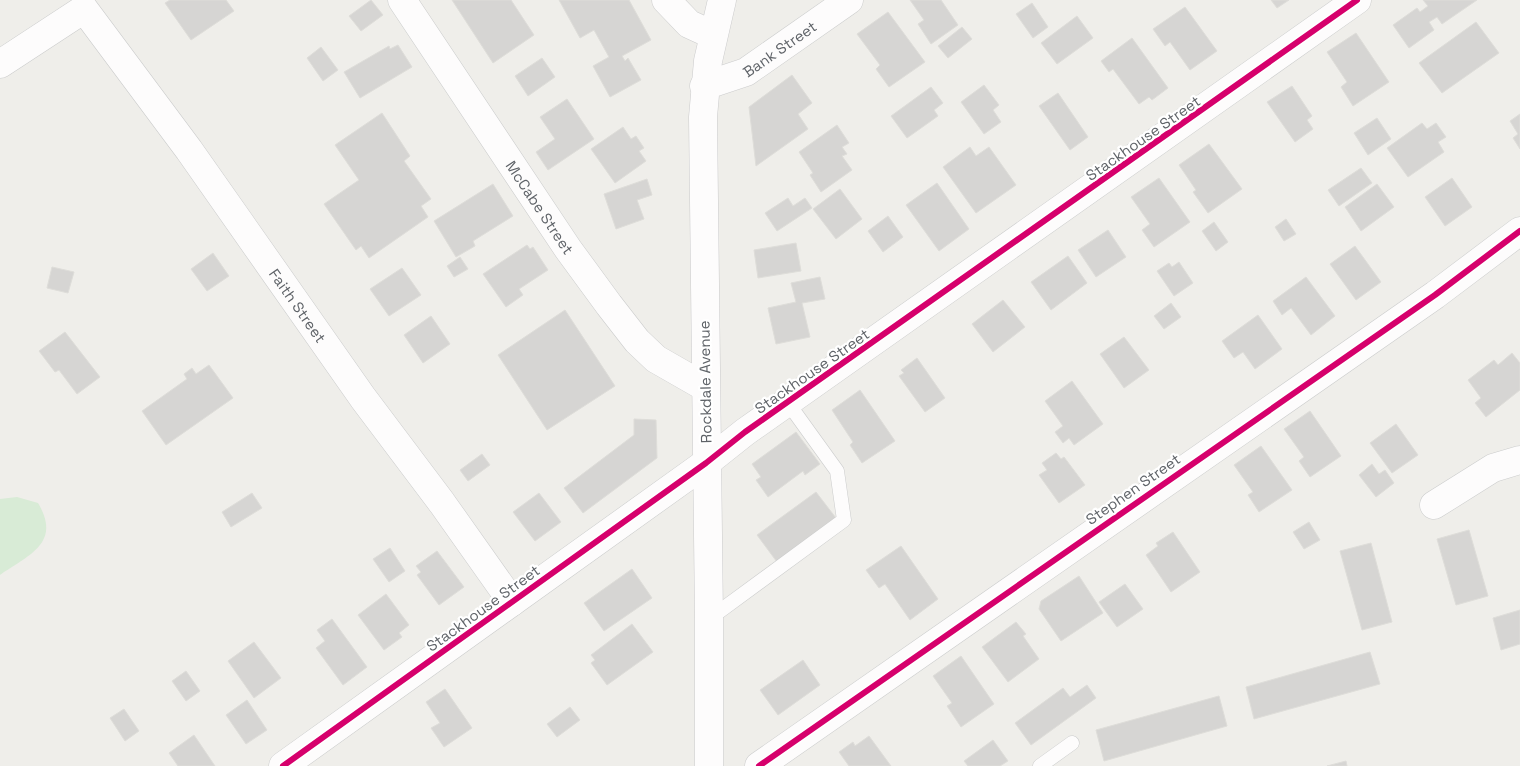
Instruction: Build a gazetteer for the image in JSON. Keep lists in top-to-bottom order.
{
  "streets": {
    "street": [
      "Bank Street",
      "Stackhouse Street",
      "McCabe Street",
      "Faith Street",
      "Rockdale Avenue",
      "Stephen Street"
    ]
  },
  "crossings": [
    ["Bank Street", "Rockdale Avenue"],
    ["Stackhouse Street", "Faith Street"],
    ["Stackhouse Street", "Rockdale Avenue"],
    ["McCabe Street", "Rockdale Avenue"]
  ]
}
